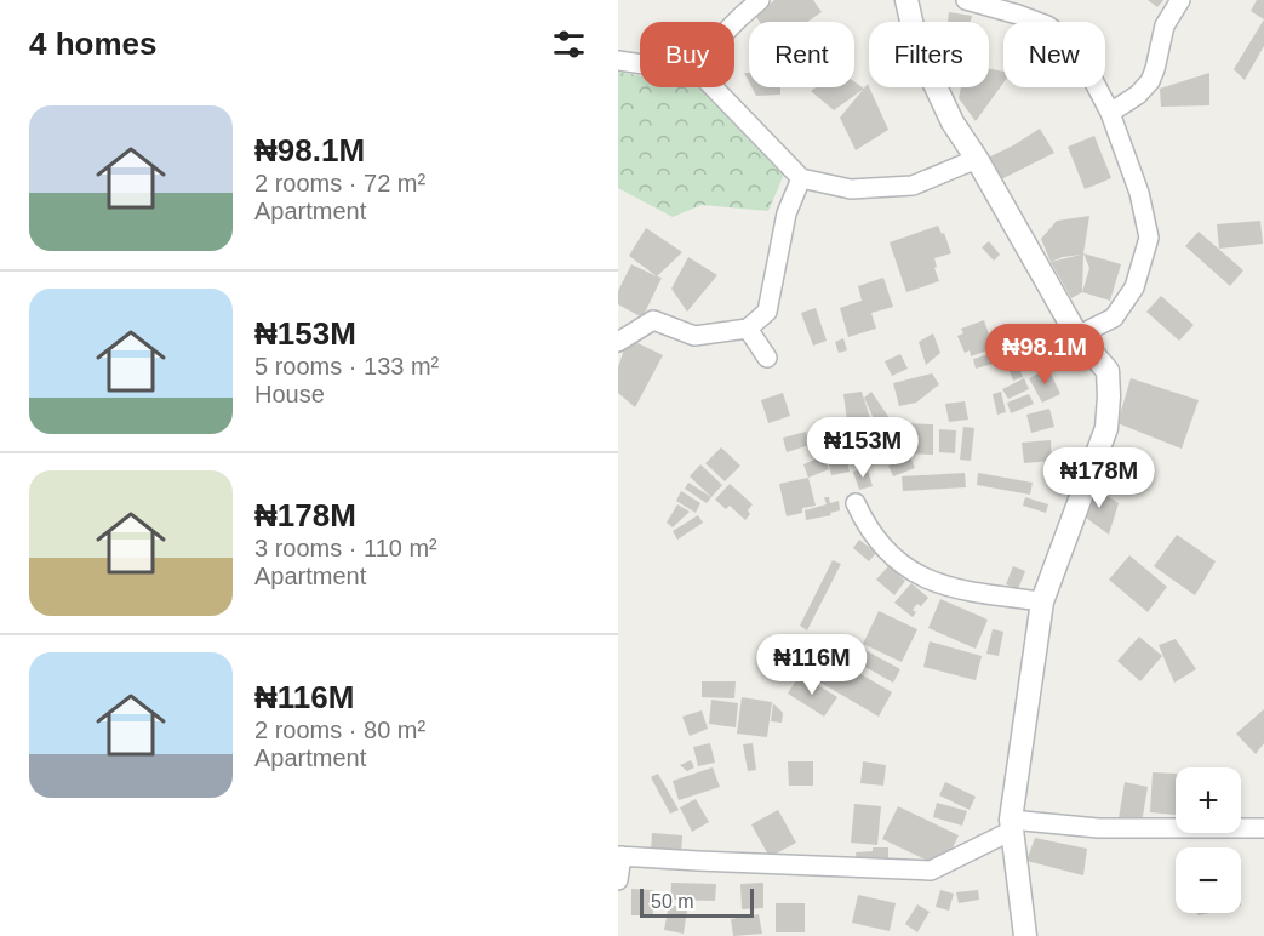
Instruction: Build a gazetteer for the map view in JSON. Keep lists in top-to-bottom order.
{
  "scale_bar": "50 m",
  "page": {
    "heading": "4 homes",
    "chip": [
      "Buy",
      "Rent",
      "Filters",
      "New"
    ],
    "list": [
      {
        "name": "₦98.1M",
        "note": "2 rooms · 72 m² · Apartment"
      },
      {
        "name": "₦153M",
        "note": "5 rooms · 133 m² · House"
      },
      {
        "name": "₦178M",
        "note": "3 rooms · 110 m² · Apartment"
      },
      {
        "name": "₦116M",
        "note": "2 rooms · 80 m² · Apartment"
      }
    ],
    "price": [
      "₦98.1M",
      "₦153M",
      "₦178M",
      "₦116M"
    ],
    "map_buttons": ["+", "−"],
    "scale": "50 m"
  }
}
